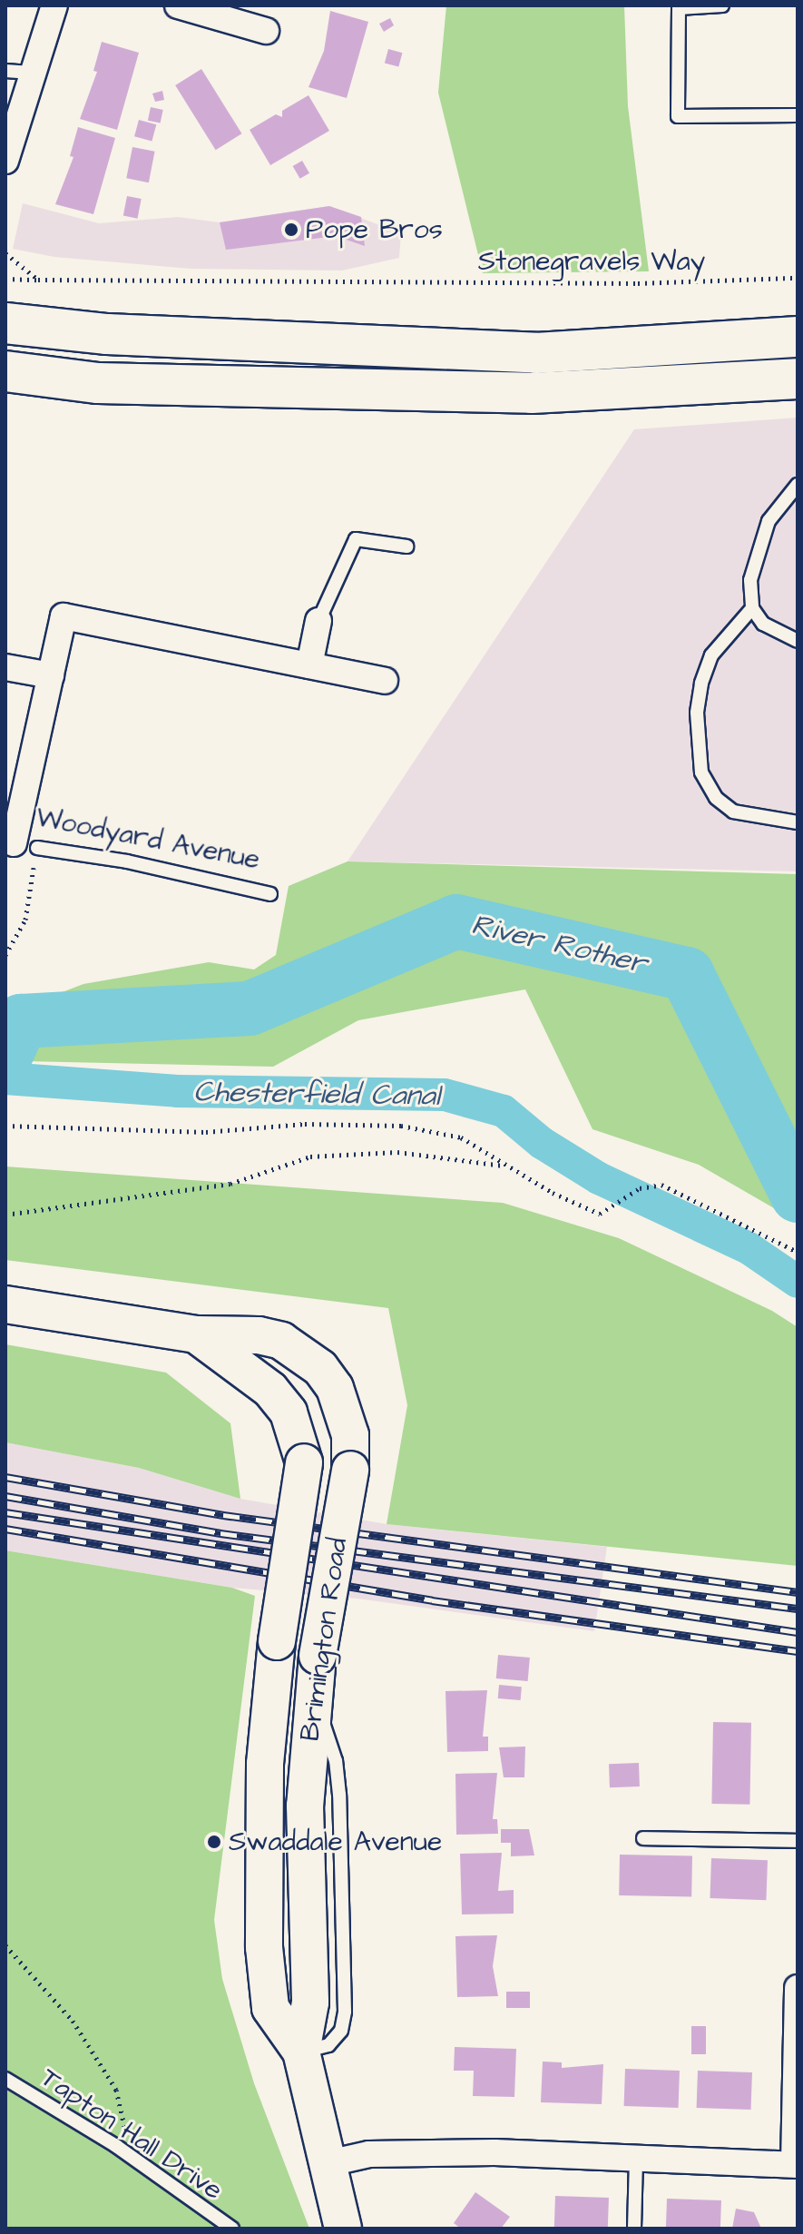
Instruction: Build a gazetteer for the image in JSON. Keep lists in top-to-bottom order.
{
  "streets": {
    "main road": ["Brimington Road"],
    "street": ["Woodyard Avenue"],
    "lane": ["Tapton Hall Drive"],
    "path": ["Stonegravels Way"]
  },
  "water": ["River Rother", "Chesterfield Canal"],
  "places": ["Pope Bros", "Swaddale Avenue"]
}
